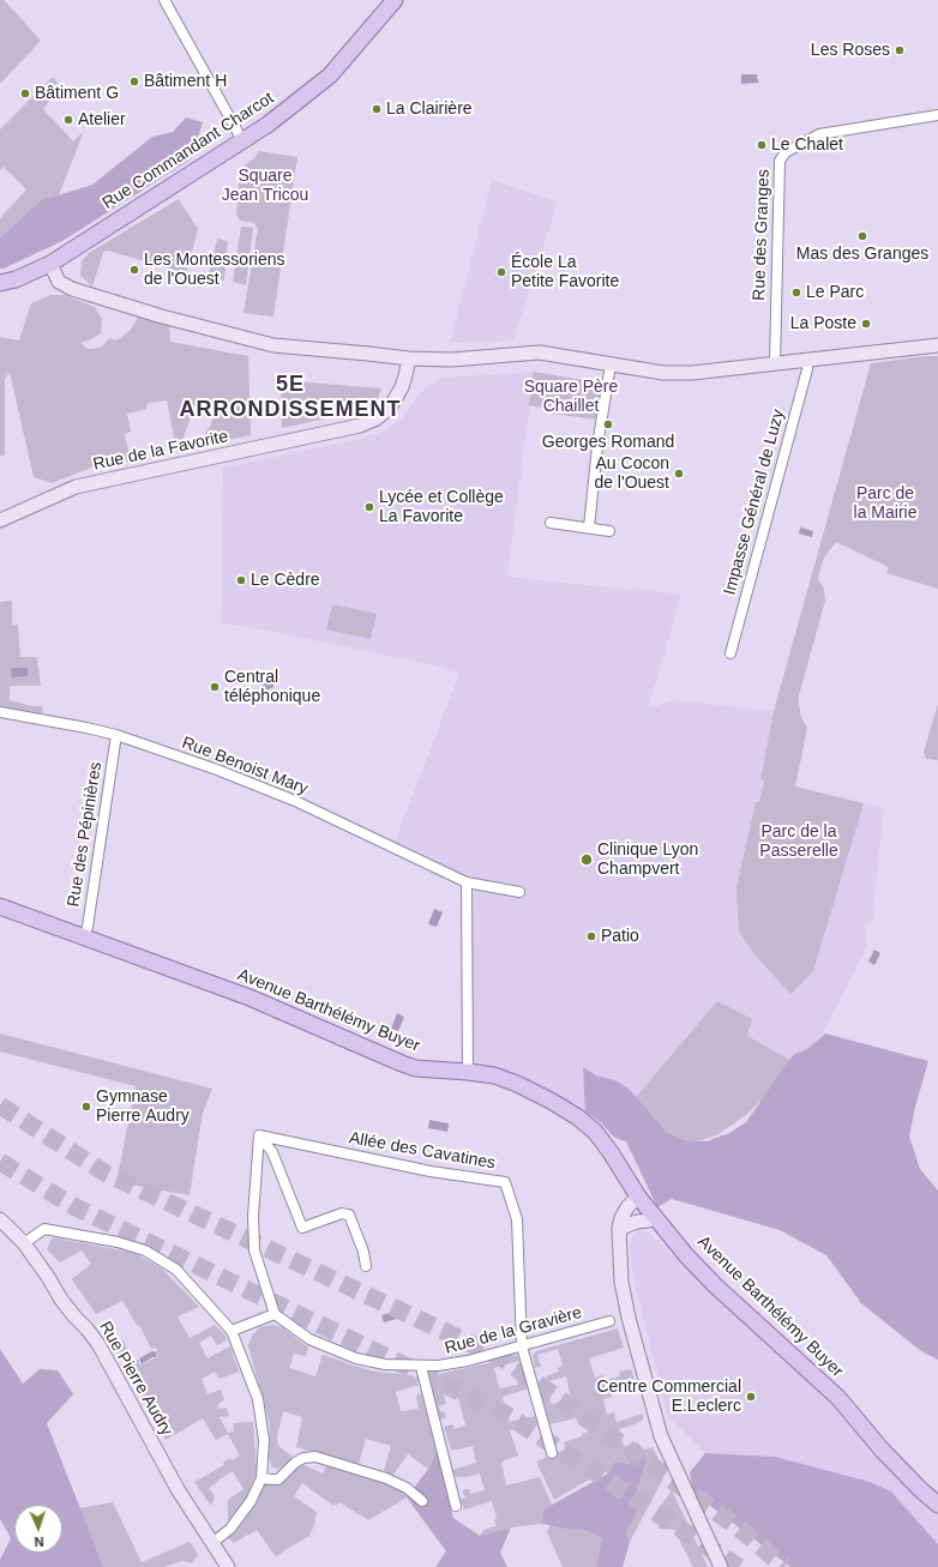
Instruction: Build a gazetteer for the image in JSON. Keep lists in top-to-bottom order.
{
  "streets": {
    "main road": [
      "Rue Commandant Charcot",
      "Rue de la Favorite",
      "Avenue Barthélémy Buyer",
      "Rue Pierre Audry"
    ],
    "street": [
      "Rue des Granges",
      "Impasse Général de Luzy",
      "Rue Benoist Mary",
      "Rue des Pépinières",
      "Allée des Cavatines",
      "Rue de la Gravière"
    ]
  },
  "crossings": [
    ["Rue Benoist Mary", "Rue des Pépinières"],
    ["Rue des Pépinières", "Avenue Barthélémy Buyer"],
    ["Allée des Cavatines", "Rue de la Gravière"]
  ],
  "districts": ["5E ARRONDISSEMENT"],
  "parks": [
    "Square Jean Tricou",
    "Square Père Chaillet",
    "Parc de la Mairie",
    "Parc de la Passerelle"
  ],
  "places": [
    "Les Roses",
    "Bâtiment H",
    "Bâtiment G",
    "La Clairière",
    "Atelier",
    "Le Chalet",
    "Mas des Granges",
    "Les Montessoriens de l'Ouest",
    "École La Petite Favorite",
    "Le Parc",
    "La Poste",
    "Georges Romand",
    "Au Cocon de l'Ouest",
    "Lycée et Collège La Favorite",
    "Le Cèdre",
    "Central téléphonique",
    "Clinique Lyon Champvert",
    "Patio",
    "Gymnase Pierre Audry",
    "Centre Commercial E.Leclerc"
  ],
  "north": "bottom"
}
